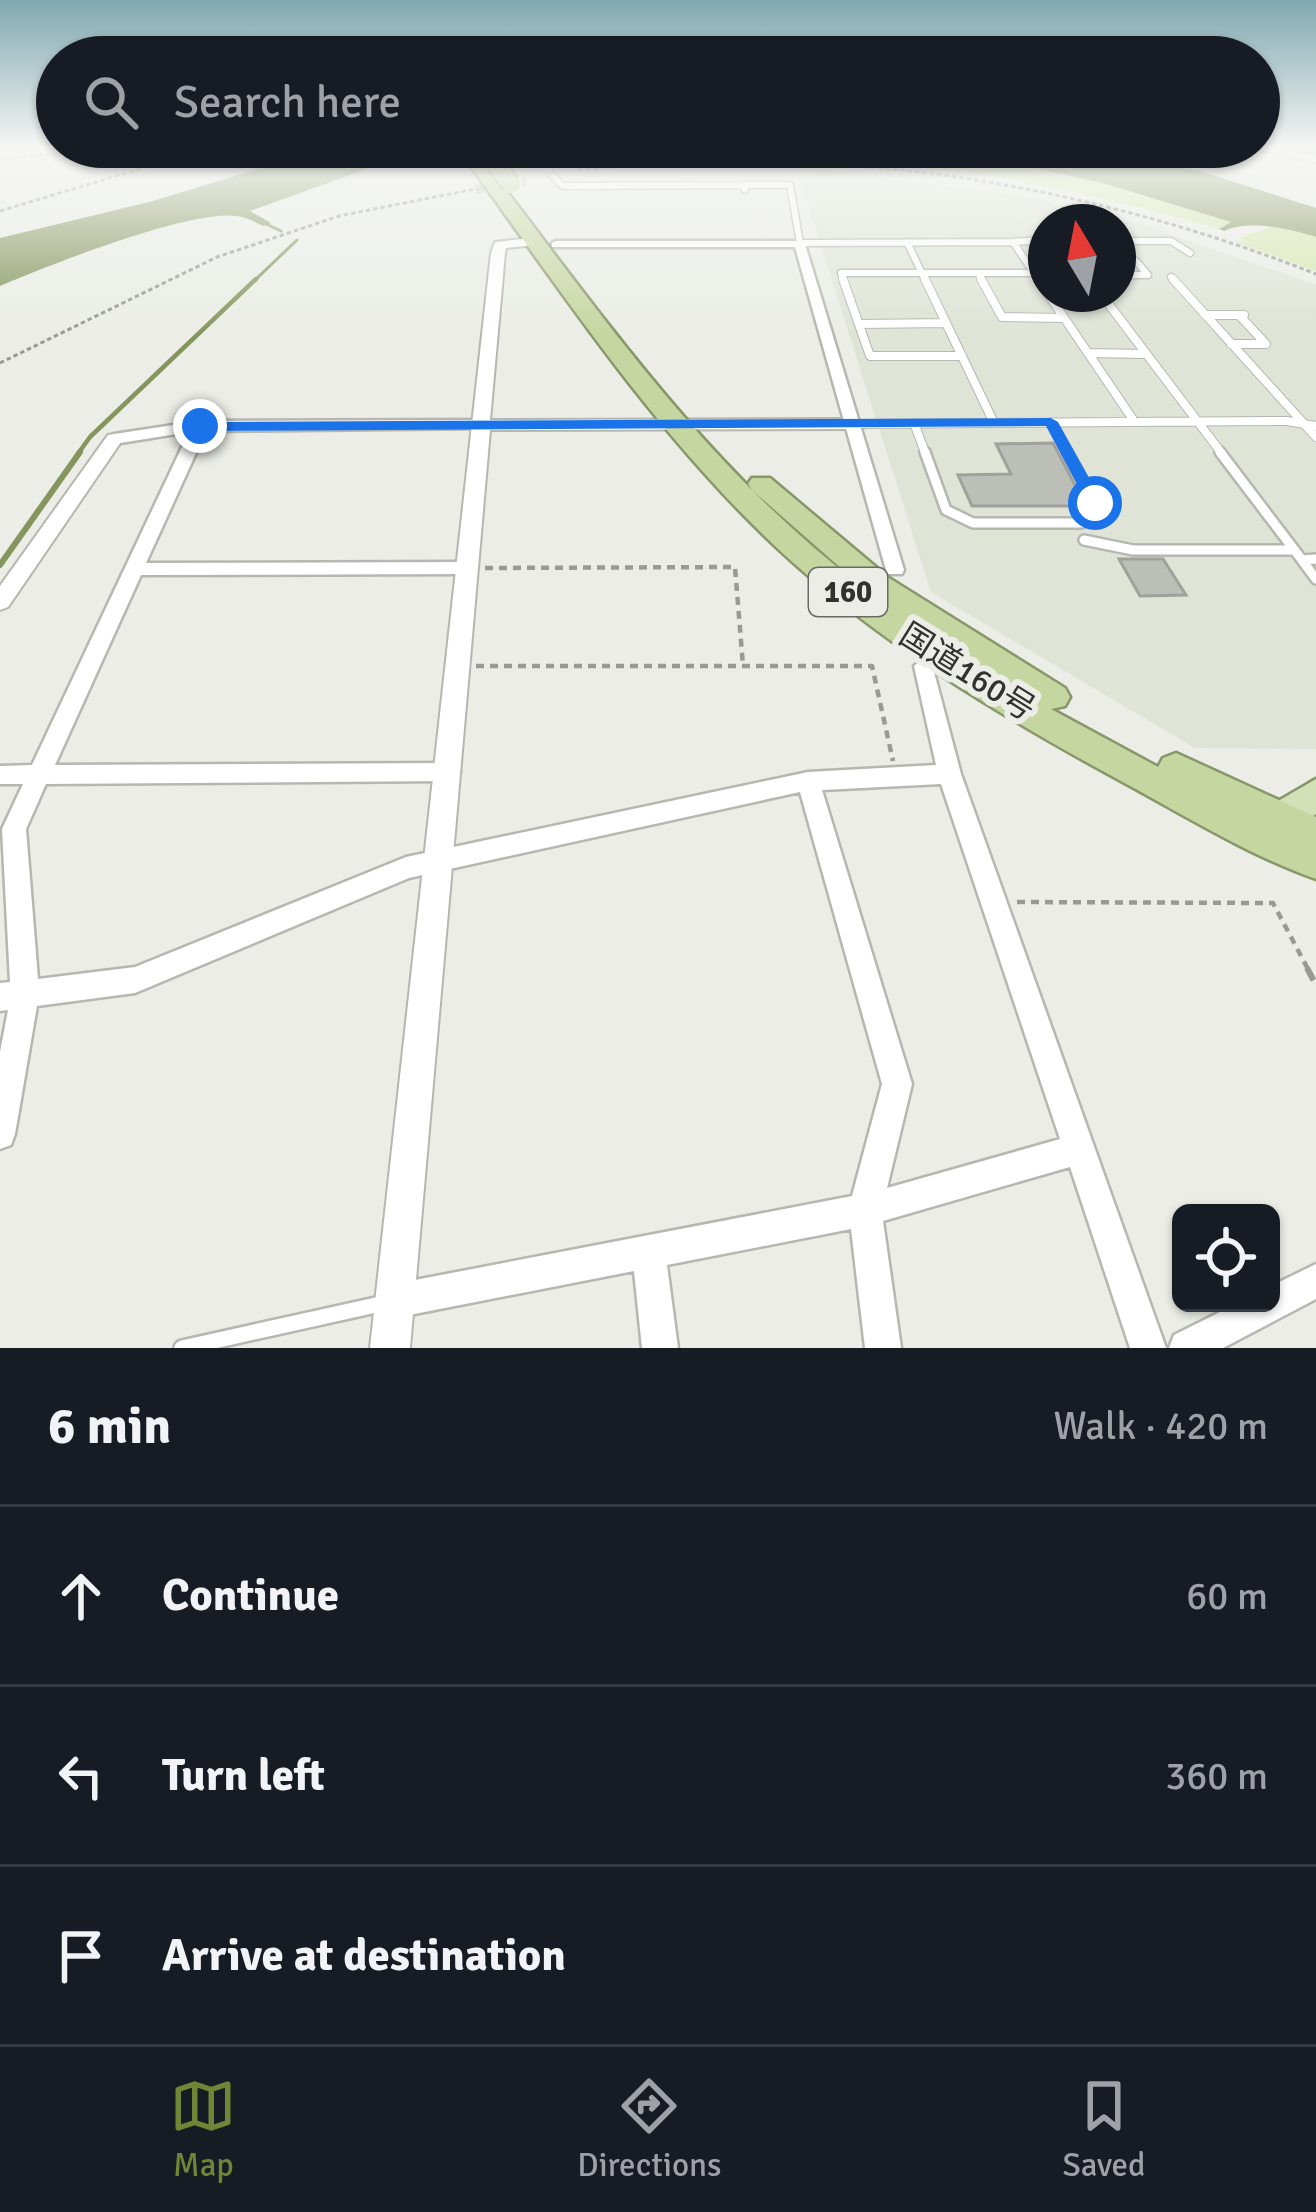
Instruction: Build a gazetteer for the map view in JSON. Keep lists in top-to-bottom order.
{
  "streets": {
    "highway": ["160", "国道160号"]
  },
  "north": "top",
  "page": {
    "search": "Search here",
    "heading": ["6 min", "Walk · 420 m"],
    "list": [
      ["Continue", "60 m"],
      ["Turn left", "360 m"],
      "Arrive at destination"
    ],
    "nav": ["Map", "Directions", "Saved"]
  }
}
